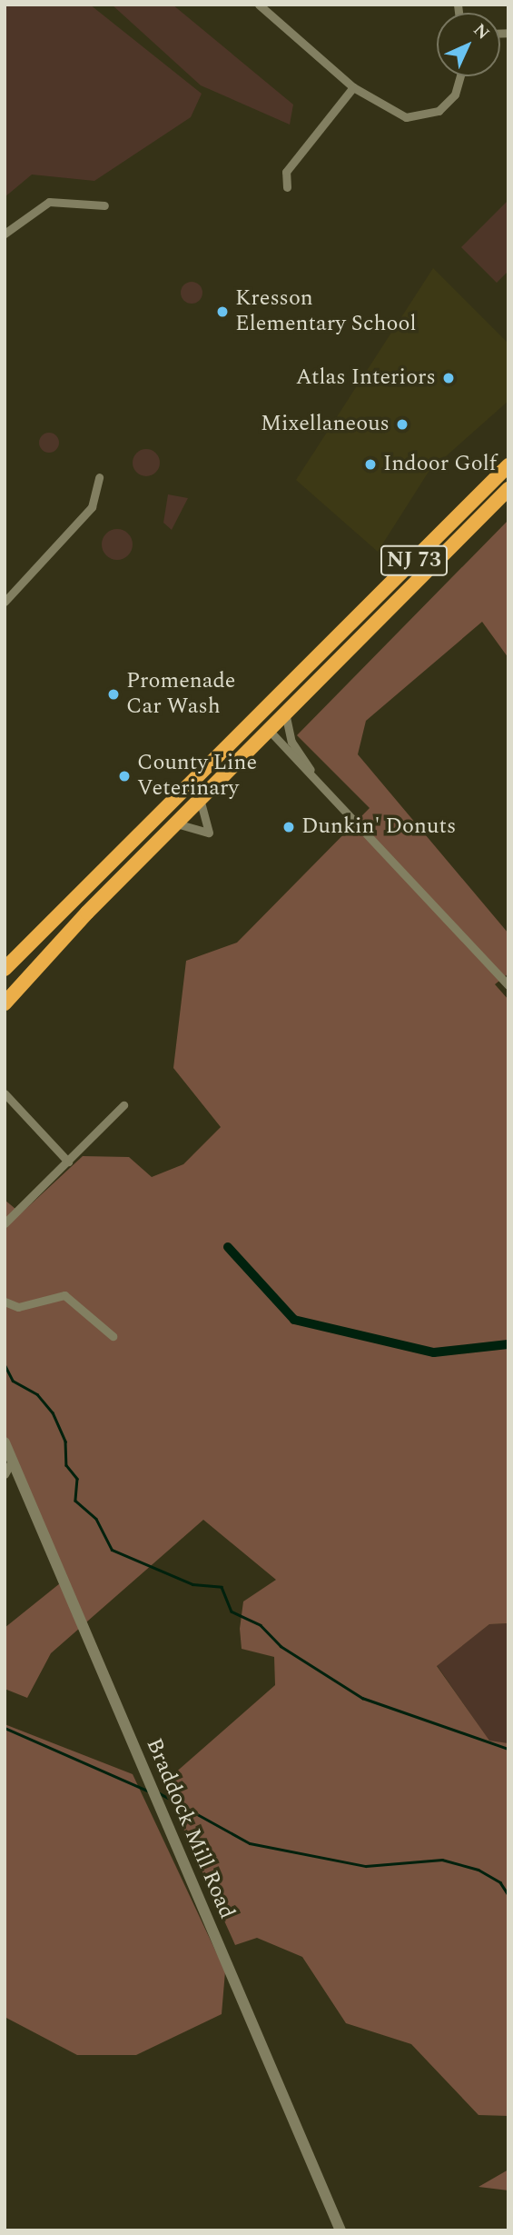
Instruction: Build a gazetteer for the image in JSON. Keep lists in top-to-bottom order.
{
  "streets": {
    "highway": ["NJ 73"],
    "street": ["Braddock Mill Road"]
  },
  "places": [
    "Kresson Elementary School",
    "Atlas Interiors",
    "Mixellaneous",
    "Indoor Golf",
    "Promenade Car Wash",
    "County Line Veterinary",
    "Dunkin' Donuts"
  ],
  "north": "top right"
}
